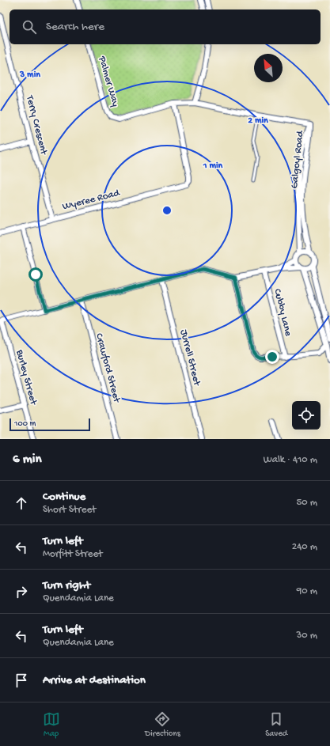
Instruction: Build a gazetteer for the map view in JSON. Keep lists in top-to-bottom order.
{
  "streets": {
    "street": [
      "Palmer Way",
      "Terry Crescent",
      "Galgoyl Road",
      "Wyeree Road",
      "Cubby Lane",
      "Jurrell Street",
      "Crawford Street",
      "Burley Street"
    ]
  },
  "crossings": [
    ["Palmer Way", "Wyeree Road"],
    ["Terry Crescent", "Wyeree Road"]
  ],
  "scale_bar": "100 m",
  "north": "top left",
  "page": {
    "search": "Search here",
    "scale": "100 m",
    "heading": ["6 min", "Walk · 410 m"],
    "list": [
      ["Continue", "Short Street", "50 m"],
      ["Turn left", "Morfitt Street", "240 m"],
      ["Turn right", "Quendamia Lane", "90 m"],
      ["Turn left", "Quendamia Lane", "30 m"],
      "Arrive at destination"
    ],
    "nav": ["Map", "Directions", "Saved"]
  },
  "rings": ["3 min", "2 min", "1 min"]
}
